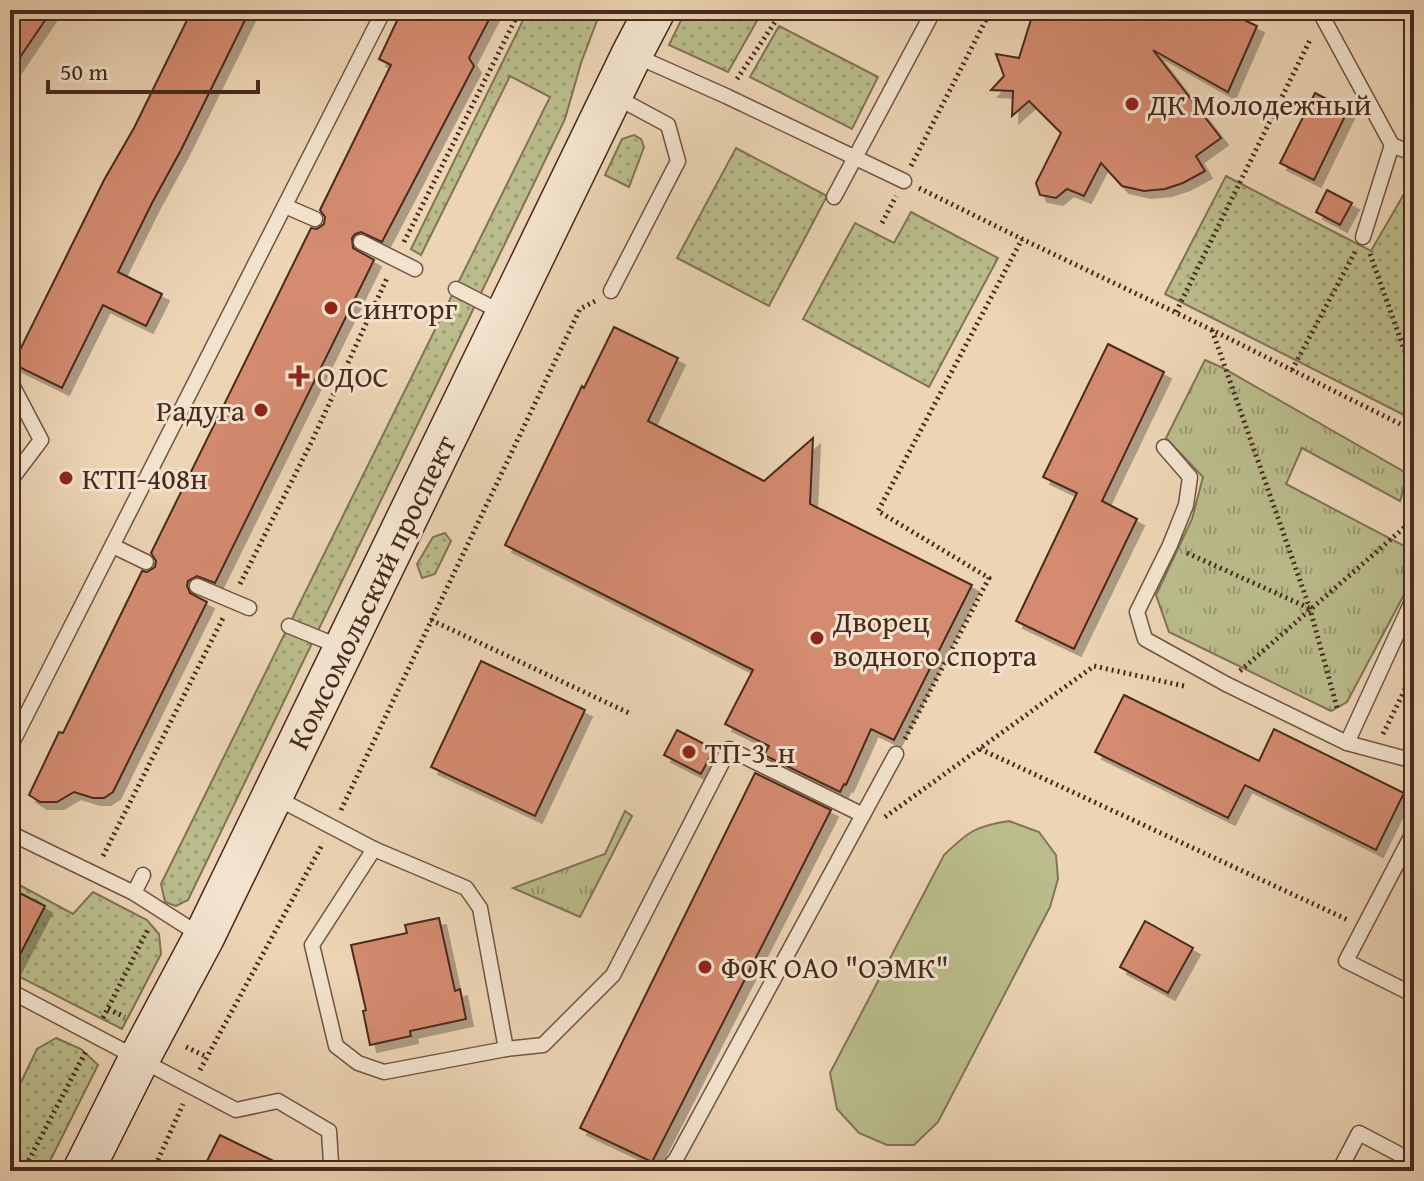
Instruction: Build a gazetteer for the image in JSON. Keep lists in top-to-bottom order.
{
  "streets": {
    "main road": ["Комсомольский проспект"]
  },
  "places": {
    "other": [
      "ДК Молодежный",
      "Синторг",
      "Радуга",
      "КТП-408н",
      "Дворец водного спорта",
      "ТП-3_н",
      "ФОК ОАО \"ОЭМК\""
    ],
    "health": ["ОДОС"]
  },
  "scale_bar": "50 m"
}
